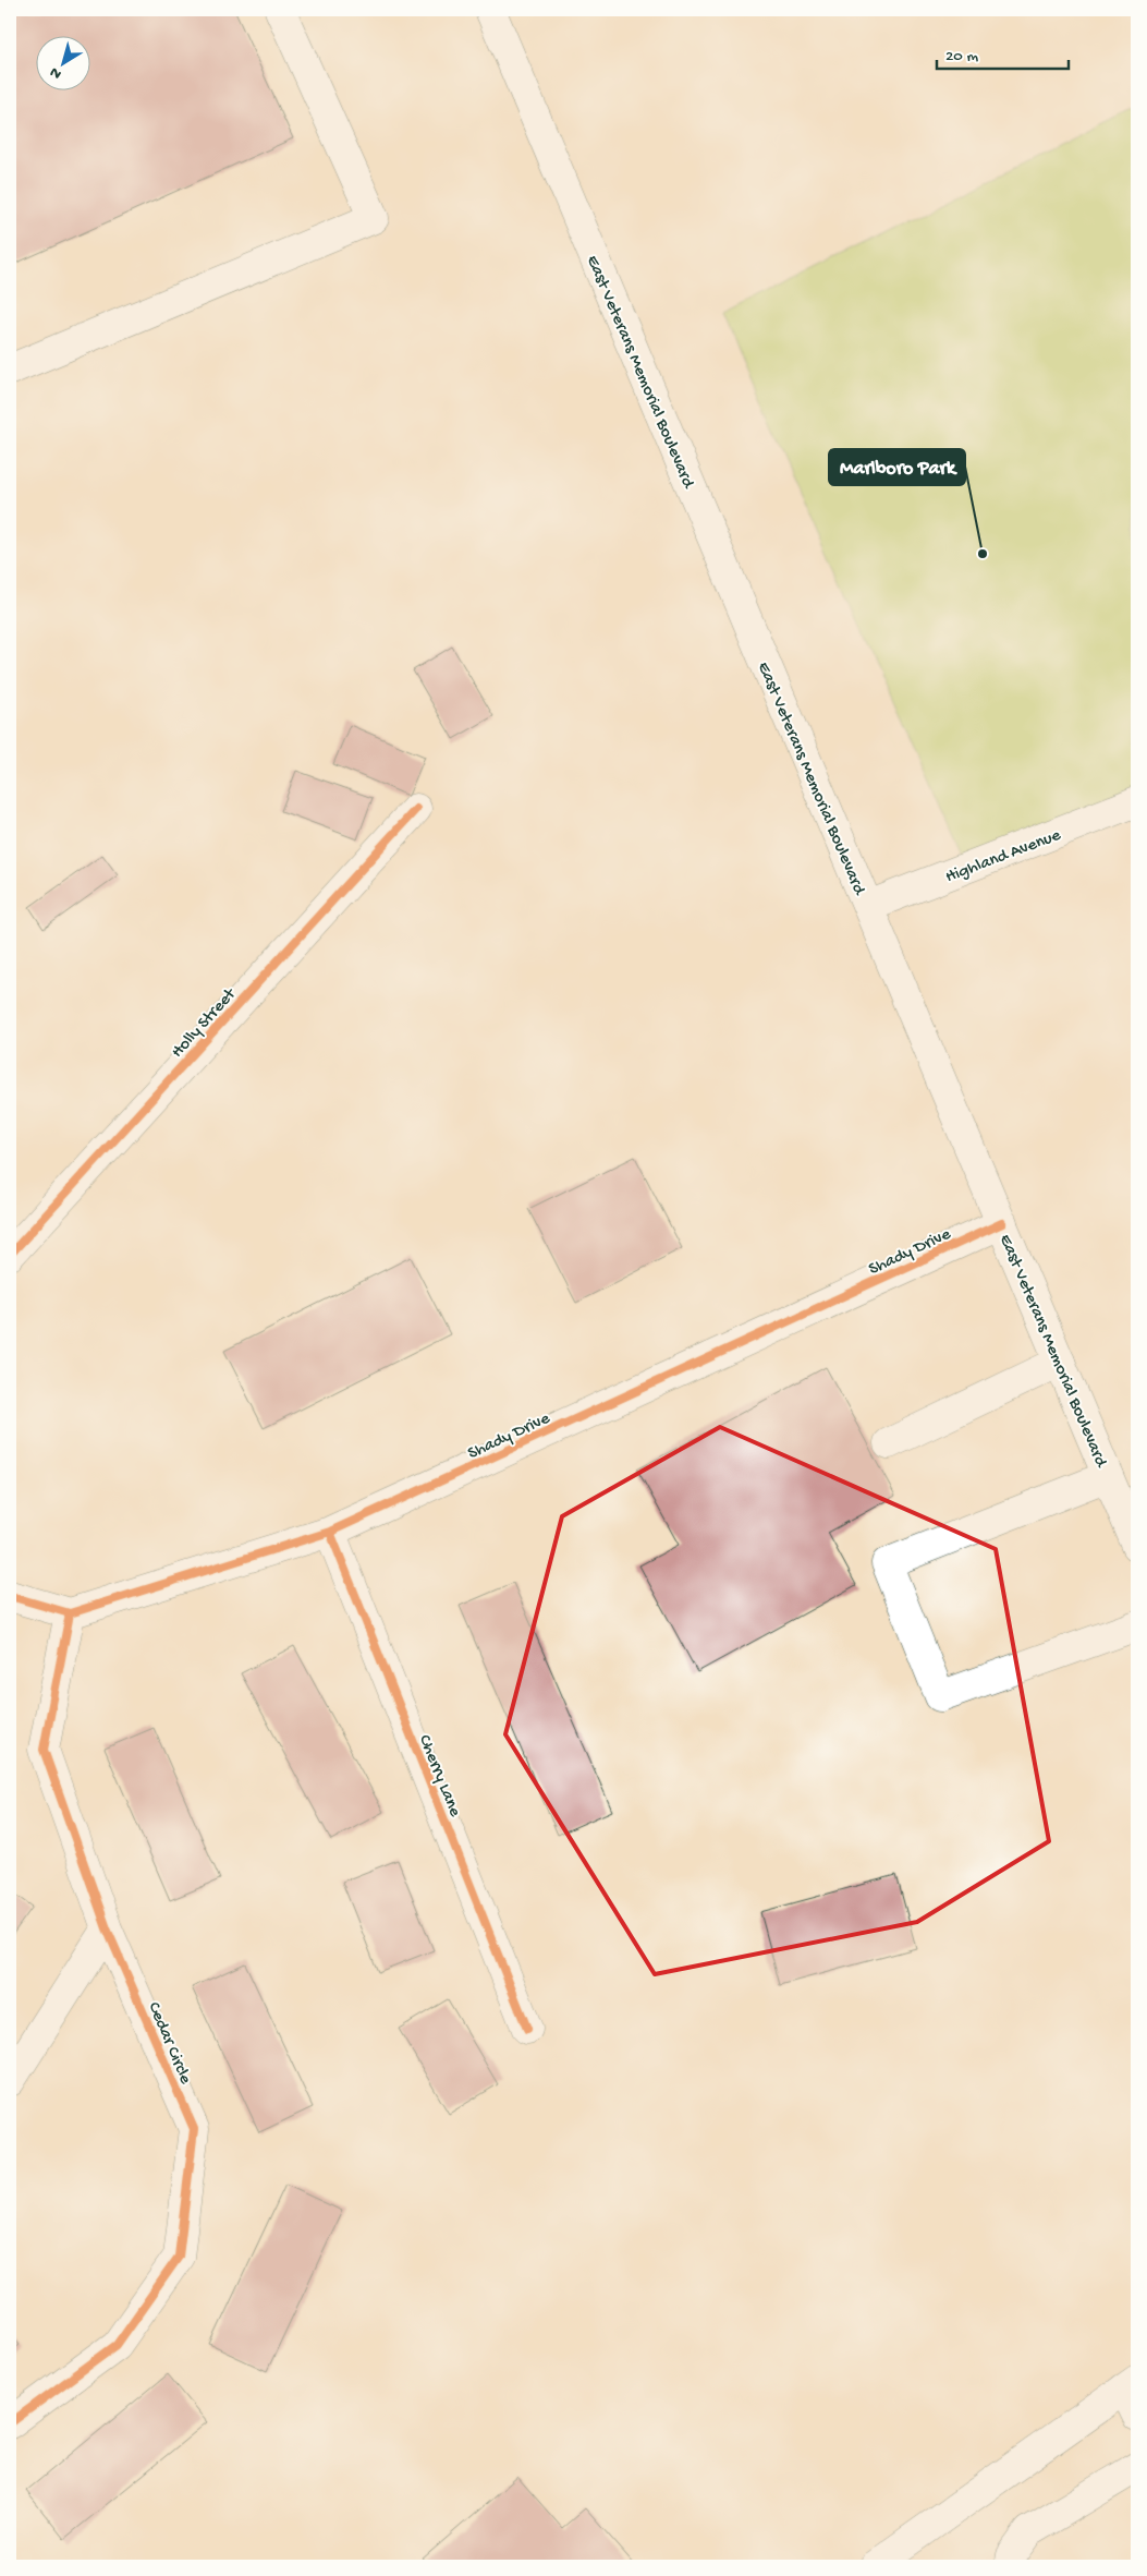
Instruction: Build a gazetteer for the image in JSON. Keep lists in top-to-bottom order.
{
  "streets": {
    "street": [
      "East Veterans Memorial Boulevard",
      "Highland Avenue",
      "Holly Street",
      "Shady Drive",
      "Cherry Lane",
      "Cedar Circle"
    ]
  },
  "crossings": [
    ["East Veterans Memorial Boulevard", "Highland Avenue"],
    ["East Veterans Memorial Boulevard", "Shady Drive"],
    ["Shady Drive", "Cherry Lane"],
    ["Shady Drive", "Cedar Circle"]
  ],
  "places": ["Marlboro Park"],
  "scale_bar": "20 m",
  "north": "bottom left"
}
